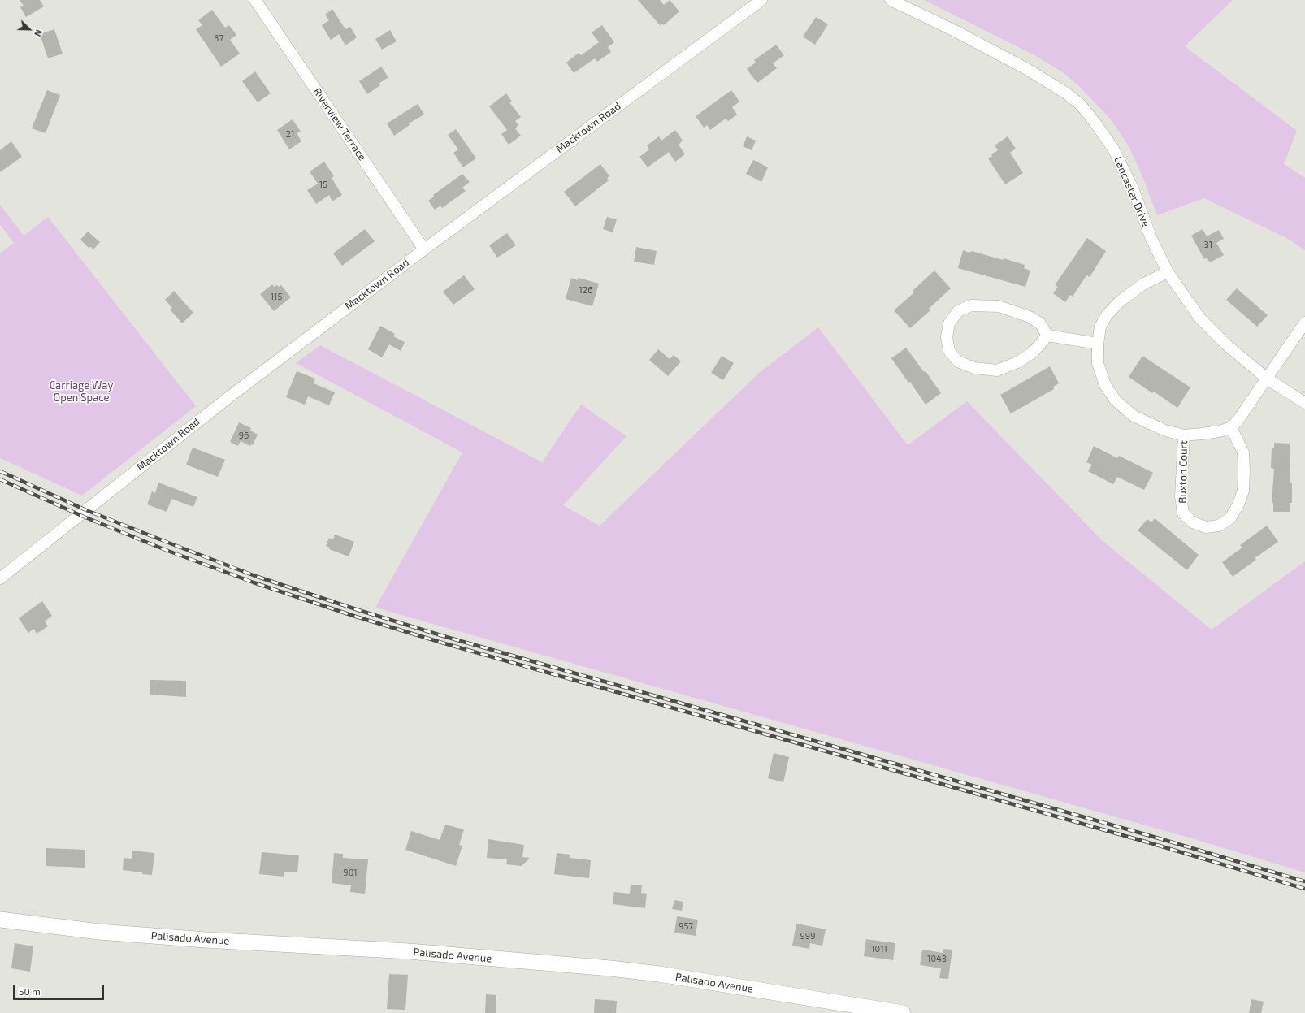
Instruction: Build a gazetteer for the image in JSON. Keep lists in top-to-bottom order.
{
  "streets": {
    "main road": ["Palisado Avenue"],
    "street": [
      "Riverview Terrace",
      "Macktown Road",
      "Lancaster Drive",
      "Buxton Court"
    ]
  },
  "crossings": [
    ["Riverview Terrace", "Macktown Road"]
  ],
  "parks": ["Carriage Way Open Space"],
  "house_numbers": [
    "37",
    "21",
    "15",
    "31",
    "126",
    "115",
    "96",
    "901",
    "957",
    "999",
    "1011",
    "1043"
  ],
  "scale_bar": "50 m",
  "north": "bottom right"
}
